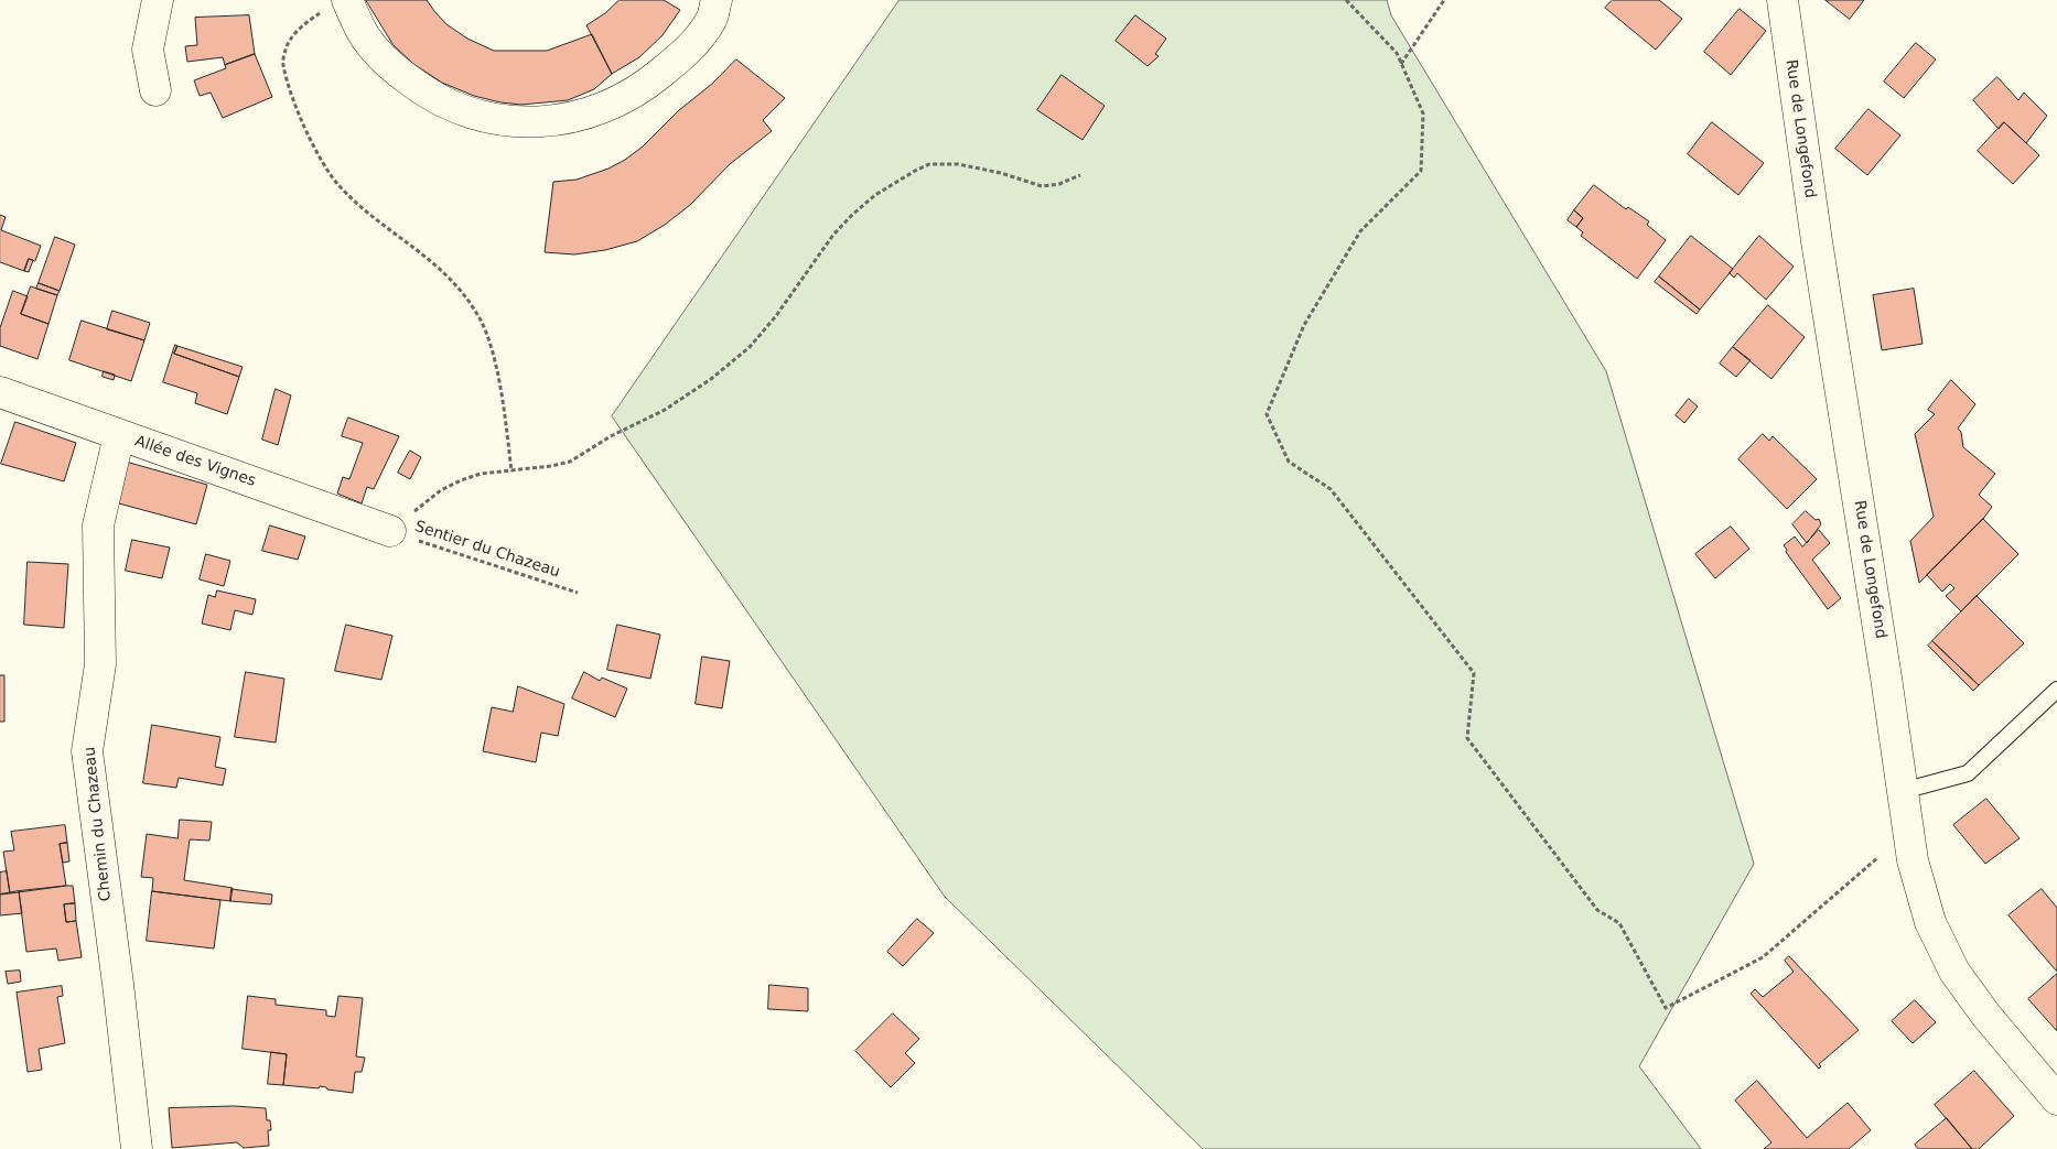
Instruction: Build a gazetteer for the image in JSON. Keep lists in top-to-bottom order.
{
  "streets": {
    "street": ["Rue de Longefond", "Allée des Vignes", "Chemin du Chazeau"],
    "path": ["Sentier du Chazeau"]
  },
  "crossings": [
    ["Allée des Vignes", "Sentier du Chazeau"],
    ["Allée des Vignes", "Chemin du Chazeau"]
  ]
}
